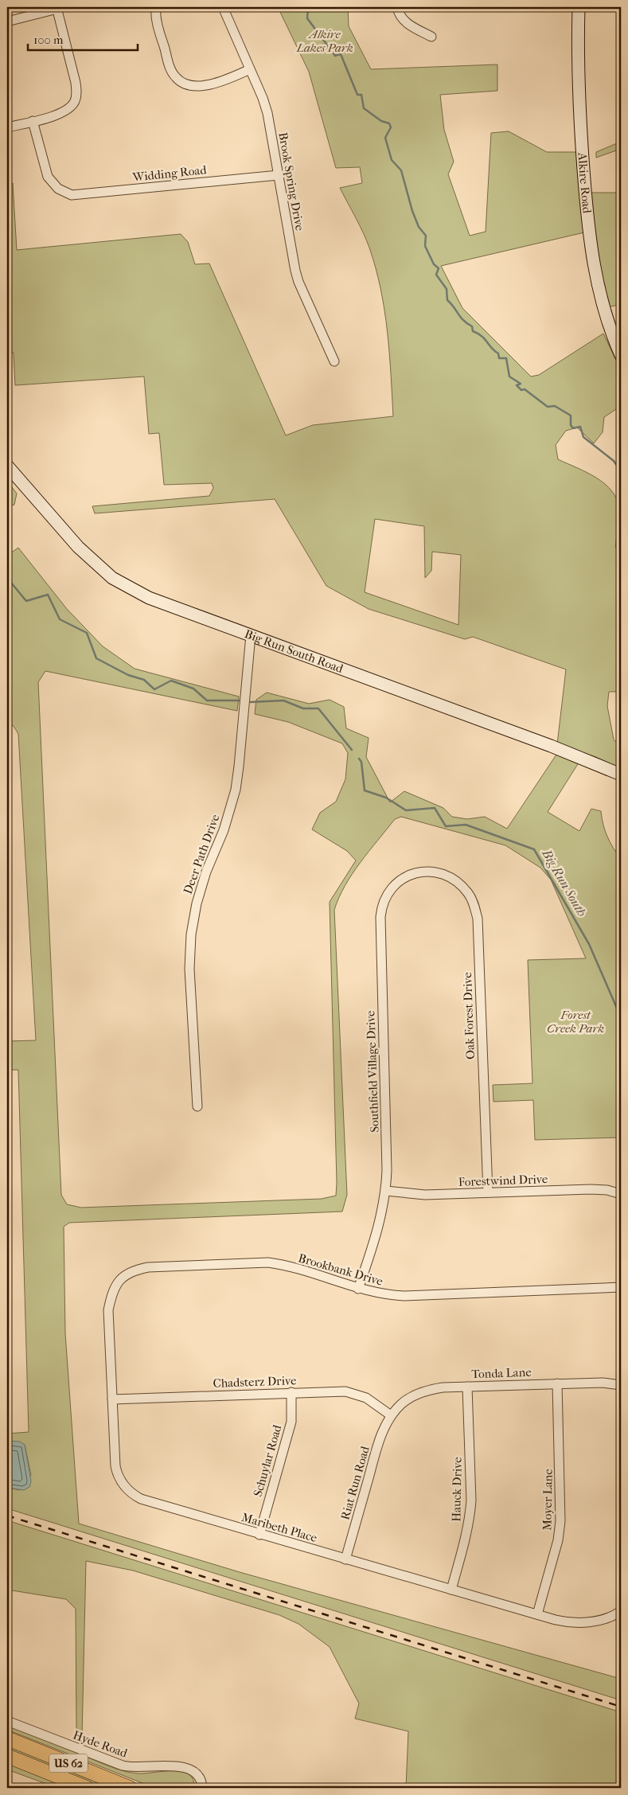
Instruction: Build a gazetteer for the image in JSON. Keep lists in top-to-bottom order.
{
  "streets": {
    "main road": ["US 62"],
    "street": [
      "Widding Road",
      "Brook Spring Drive",
      "Alkire Road",
      "Big Run South Road",
      "Deer Path Drive",
      "Oak Forest Drive",
      "Southfield Village Drive",
      "Forestwind Drive",
      "Brookbank Drive",
      "Tonda Lane",
      "Chadsterz Drive",
      "Schuylar Road",
      "Riat Run Road",
      "Hauck Drive",
      "Moyer Lane",
      "Maribeth Place",
      "Hyde Road"
    ]
  },
  "crossings": [
    ["Widding Road", "Brook Spring Drive"],
    ["Big Run South Road", "Deer Path Drive"],
    ["Oak Forest Drive", "Southfield Village Drive"],
    ["Oak Forest Drive", "Forestwind Drive"],
    ["Southfield Village Drive", "Forestwind Drive"],
    ["Southfield Village Drive", "Brookbank Drive"],
    ["Brookbank Drive", "Maribeth Place"],
    ["Tonda Lane", "Chadsterz Drive"],
    ["Tonda Lane", "Riat Run Road"],
    ["Tonda Lane", "Hauck Drive"],
    ["Tonda Lane", "Moyer Lane"],
    ["Chadsterz Drive", "Schuylar Road"],
    ["Chadsterz Drive", "Riat Run Road"],
    ["Chadsterz Drive", "Maribeth Place"],
    ["Schuylar Road", "Maribeth Place"],
    ["Riat Run Road", "Maribeth Place"],
    ["Hauck Drive", "Maribeth Place"],
    ["Moyer Lane", "Maribeth Place"]
  ],
  "water": ["Big Run South"],
  "parks": ["Alkire Lakes Park", "Forest Creek Park"],
  "scale_bar": "100 m"
}
